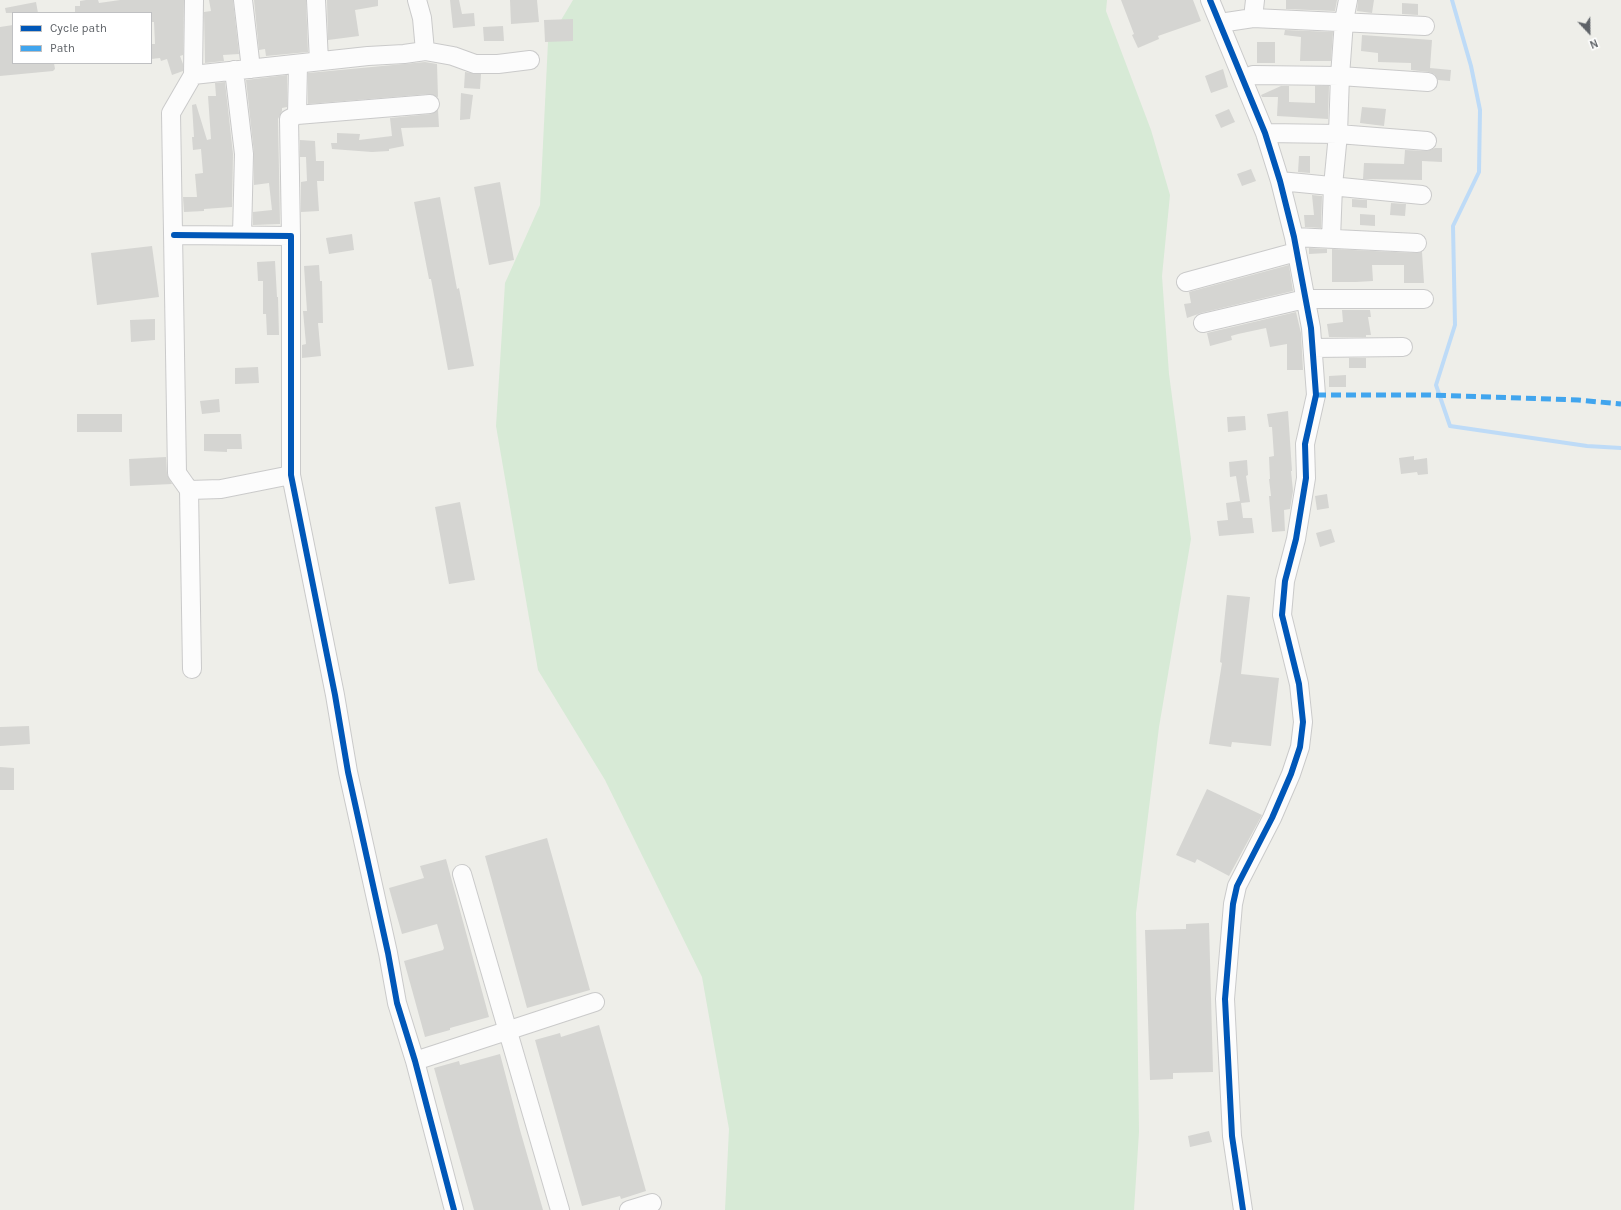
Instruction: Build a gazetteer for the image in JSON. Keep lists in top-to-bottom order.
{
  "legend": ["Cycle path", "Path"],
  "north": "bottom"
}
